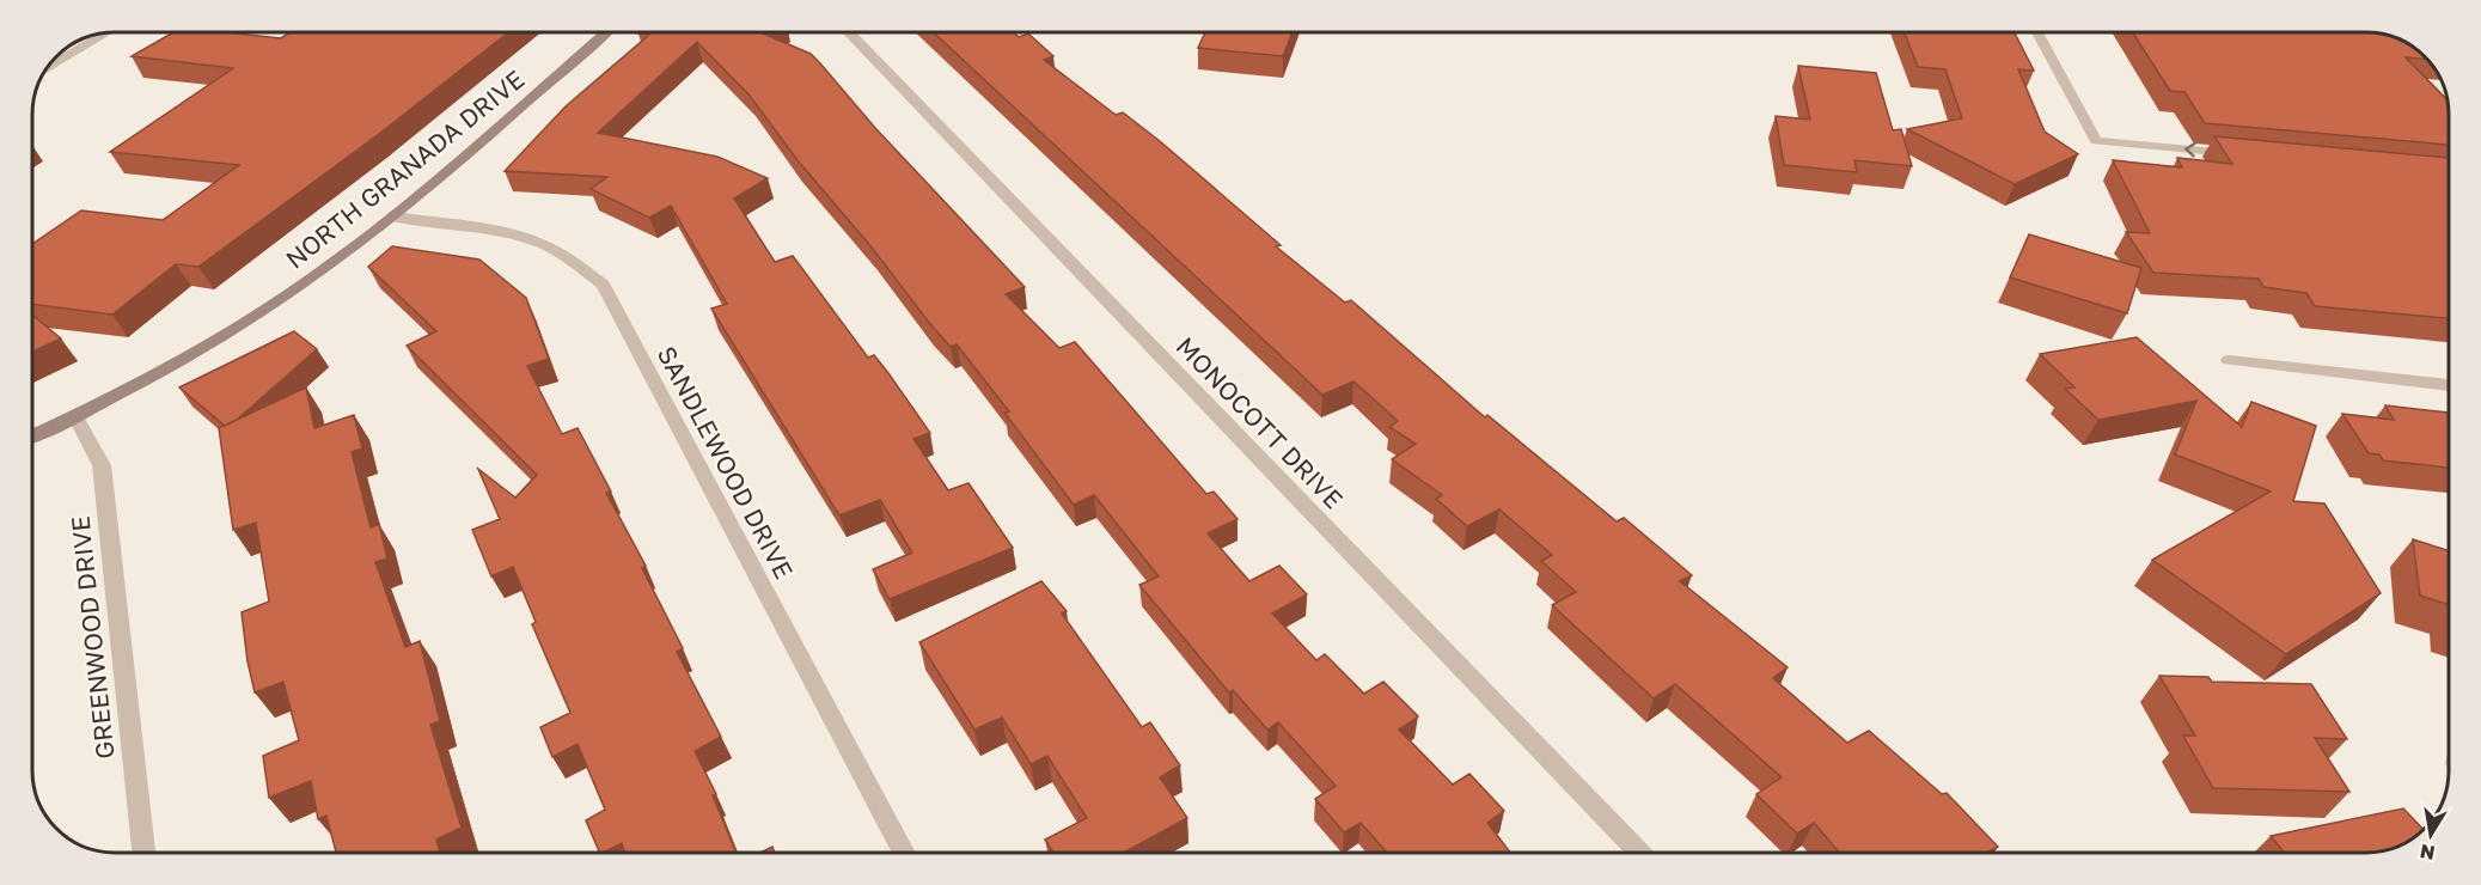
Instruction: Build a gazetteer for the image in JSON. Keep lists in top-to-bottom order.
{
  "streets": {
    "street": [
      "NORTH GRANADA DRIVE",
      "MONOCOTT DRIVE",
      "SANDLEWOOD DRIVE",
      "GREENWOOD DRIVE"
    ]
  },
  "crossings": [
    ["NORTH GRANADA DRIVE", "SANDLEWOOD DRIVE"],
    ["NORTH GRANADA DRIVE", "GREENWOOD DRIVE"]
  ],
  "north": "bottom"
}
